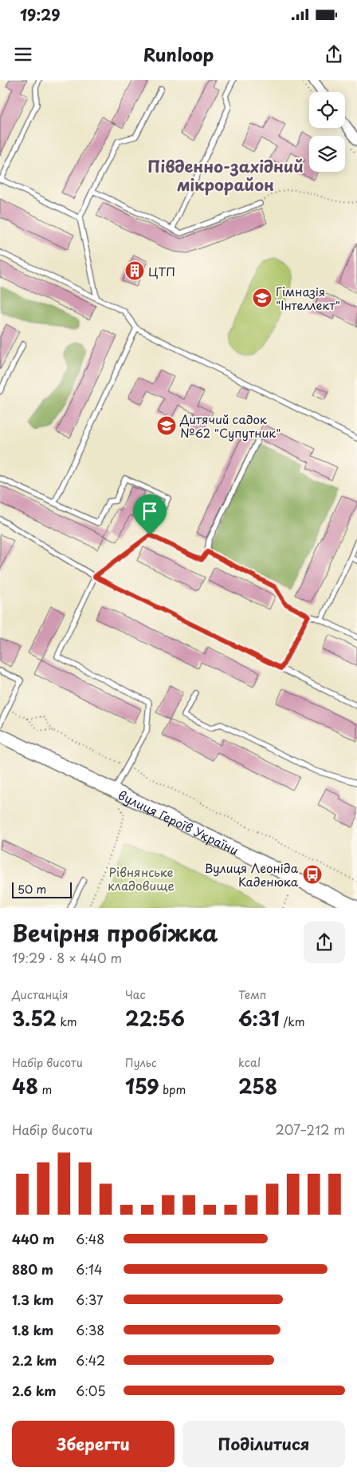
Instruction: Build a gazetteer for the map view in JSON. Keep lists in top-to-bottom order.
{
  "streets": {
    "main road": ["вулиця Героїв України"]
  },
  "districts": ["Південно-західний мікрорайон"],
  "parks": ["Рівнянське кладовище"],
  "places": {
    "building": ["ЦТП"],
    "school or university": ["Гімназія \"Інтеллект\"", "Дитячий садок №62 \"Супутник\""],
    "bus stop": ["Вулиця Леоніда Каденюка"]
  },
  "scale_bar": "50 m",
  "page": {
    "status": "19:29",
    "header": "Runloop",
    "scale": "50 m",
    "heading": ["Вечірня пробіжка", "19:29 · 8 × 440 m"],
    "stats": [
      ["Дистанція", "3.52 km"],
      ["Час", "22:56"],
      ["Темп", "6:31 /km"],
      ["Набір висоти", "48 m"],
      ["Пульс", "159 bpm"],
      ["kcal", "258"]
    ],
    "chart": ["Набір висоти", "207–212 m"],
    "list": [
      {
        "name": "440 m",
        "note": "6:48"
      },
      {
        "name": "880 m",
        "note": "6:14"
      },
      {
        "name": "1.3 km",
        "note": "6:37"
      },
      {
        "name": "1.8 km",
        "note": "6:38"
      },
      {
        "name": "2.2 km",
        "note": "6:42"
      },
      {
        "name": "2.6 km",
        "note": "6:05"
      }
    ],
    "buttons": ["Зберегти", "Поділитися"]
  }
}
